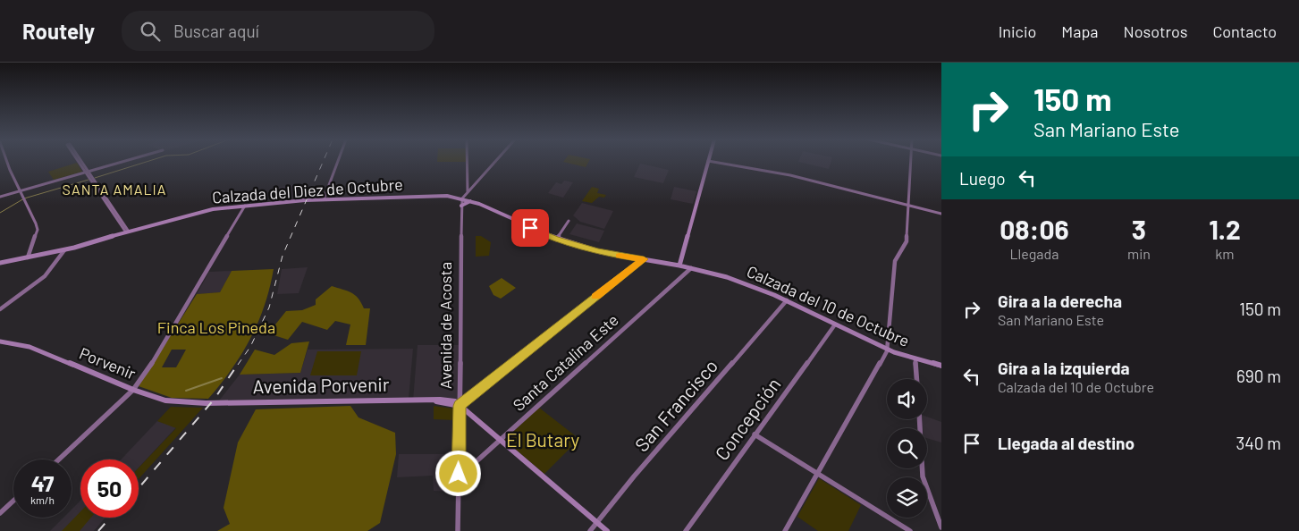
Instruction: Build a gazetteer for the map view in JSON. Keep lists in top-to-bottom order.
{
  "streets": {
    "main road": [
      "Calzada del Diez de Octubre",
      "Calzada del 10 de Octubre",
      "Porvenir",
      "Avenida Porvenir"
    ],
    "street": [
      "Avenida de Acosta",
      "Santa Catalina Este",
      "San Francisco",
      "Concepción"
    ]
  },
  "crossings": [
    ["Calzada del Diez de Octubre", "Avenida de Acosta"],
    ["Calzada del 10 de Octubre", "Santa Catalina Este"],
    ["Calzada del 10 de Octubre", "San Francisco"],
    ["Calzada del 10 de Octubre", "Concepción"],
    ["Avenida de Acosta", "Santa Catalina Este"],
    ["Avenida de Acosta", "Avenida Porvenir"],
    ["Santa Catalina Este", "Avenida Porvenir"],
    ["Porvenir", "Avenida Porvenir"],
    ["Avenida Porvenir", "San Francisco"]
  ],
  "districts": ["SANTA AMALIA"],
  "parks": ["Finca Los Pineda", "El Butary"],
  "page": {
    "header": "Routely",
    "search": "Buscar aquí",
    "nav": [
      "Inicio",
      "Mapa",
      "Nosotros",
      "Contacto"
    ],
    "turn": ["150 m", "San Mariano Este"],
    "then": "Luego",
    "eta": [
      "08:06",
      "Llegada",
      "3",
      "min",
      "1.2",
      "km"
    ],
    "list": [
      {
        "name": "Gira a la derecha",
        "note": "San Mariano Este",
        "value": "150 m"
      },
      {
        "name": "Gira a la izquierda",
        "note": "Calzada del 10 de Octubre",
        "value": "690 m"
      },
      {
        "name": "Llegada al destino",
        "value": "340 m"
      }
    ],
    "speed": "47 km/h",
    "limit": "50"
  }
}
